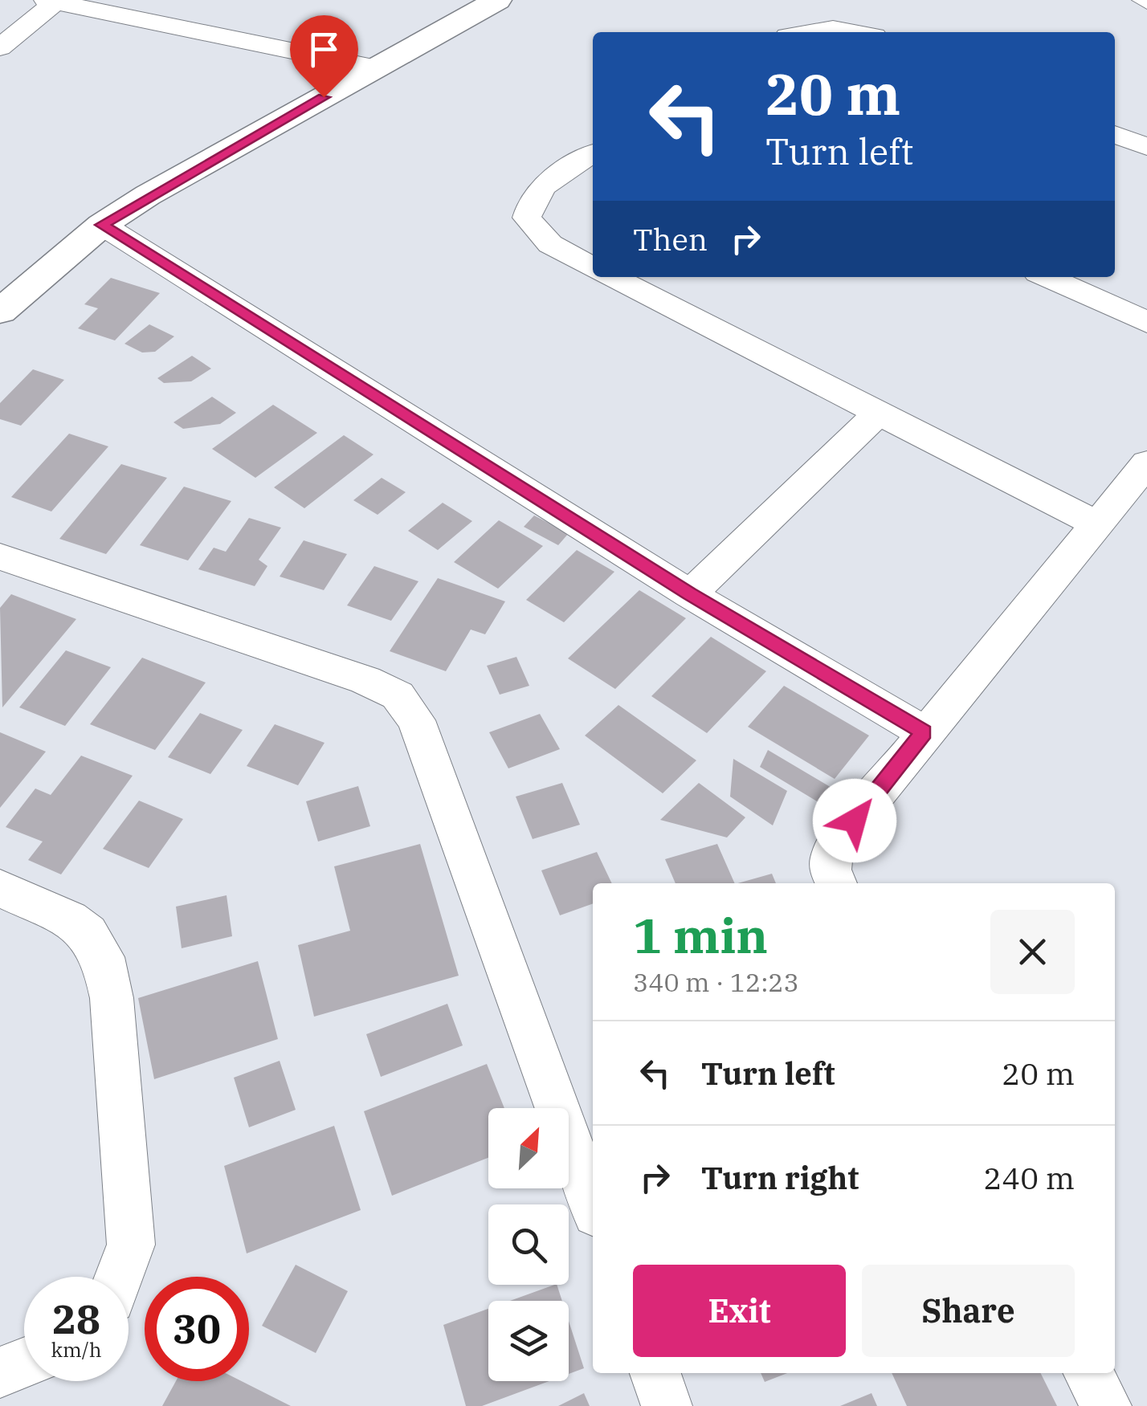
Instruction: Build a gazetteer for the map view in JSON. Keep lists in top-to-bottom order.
{
  "north": "top right",
  "page": {
    "turn": ["20 m", "Turn left"],
    "then": "Then",
    "heading": ["1 min", "340 m · 12:23"],
    "list": [
      {
        "name": "Turn left",
        "value": "20 m"
      },
      {
        "name": "Turn right",
        "value": "240 m"
      }
    ],
    "buttons": ["Exit", "Share"],
    "speed": "28 km/h",
    "limit": "30"
  }
}
